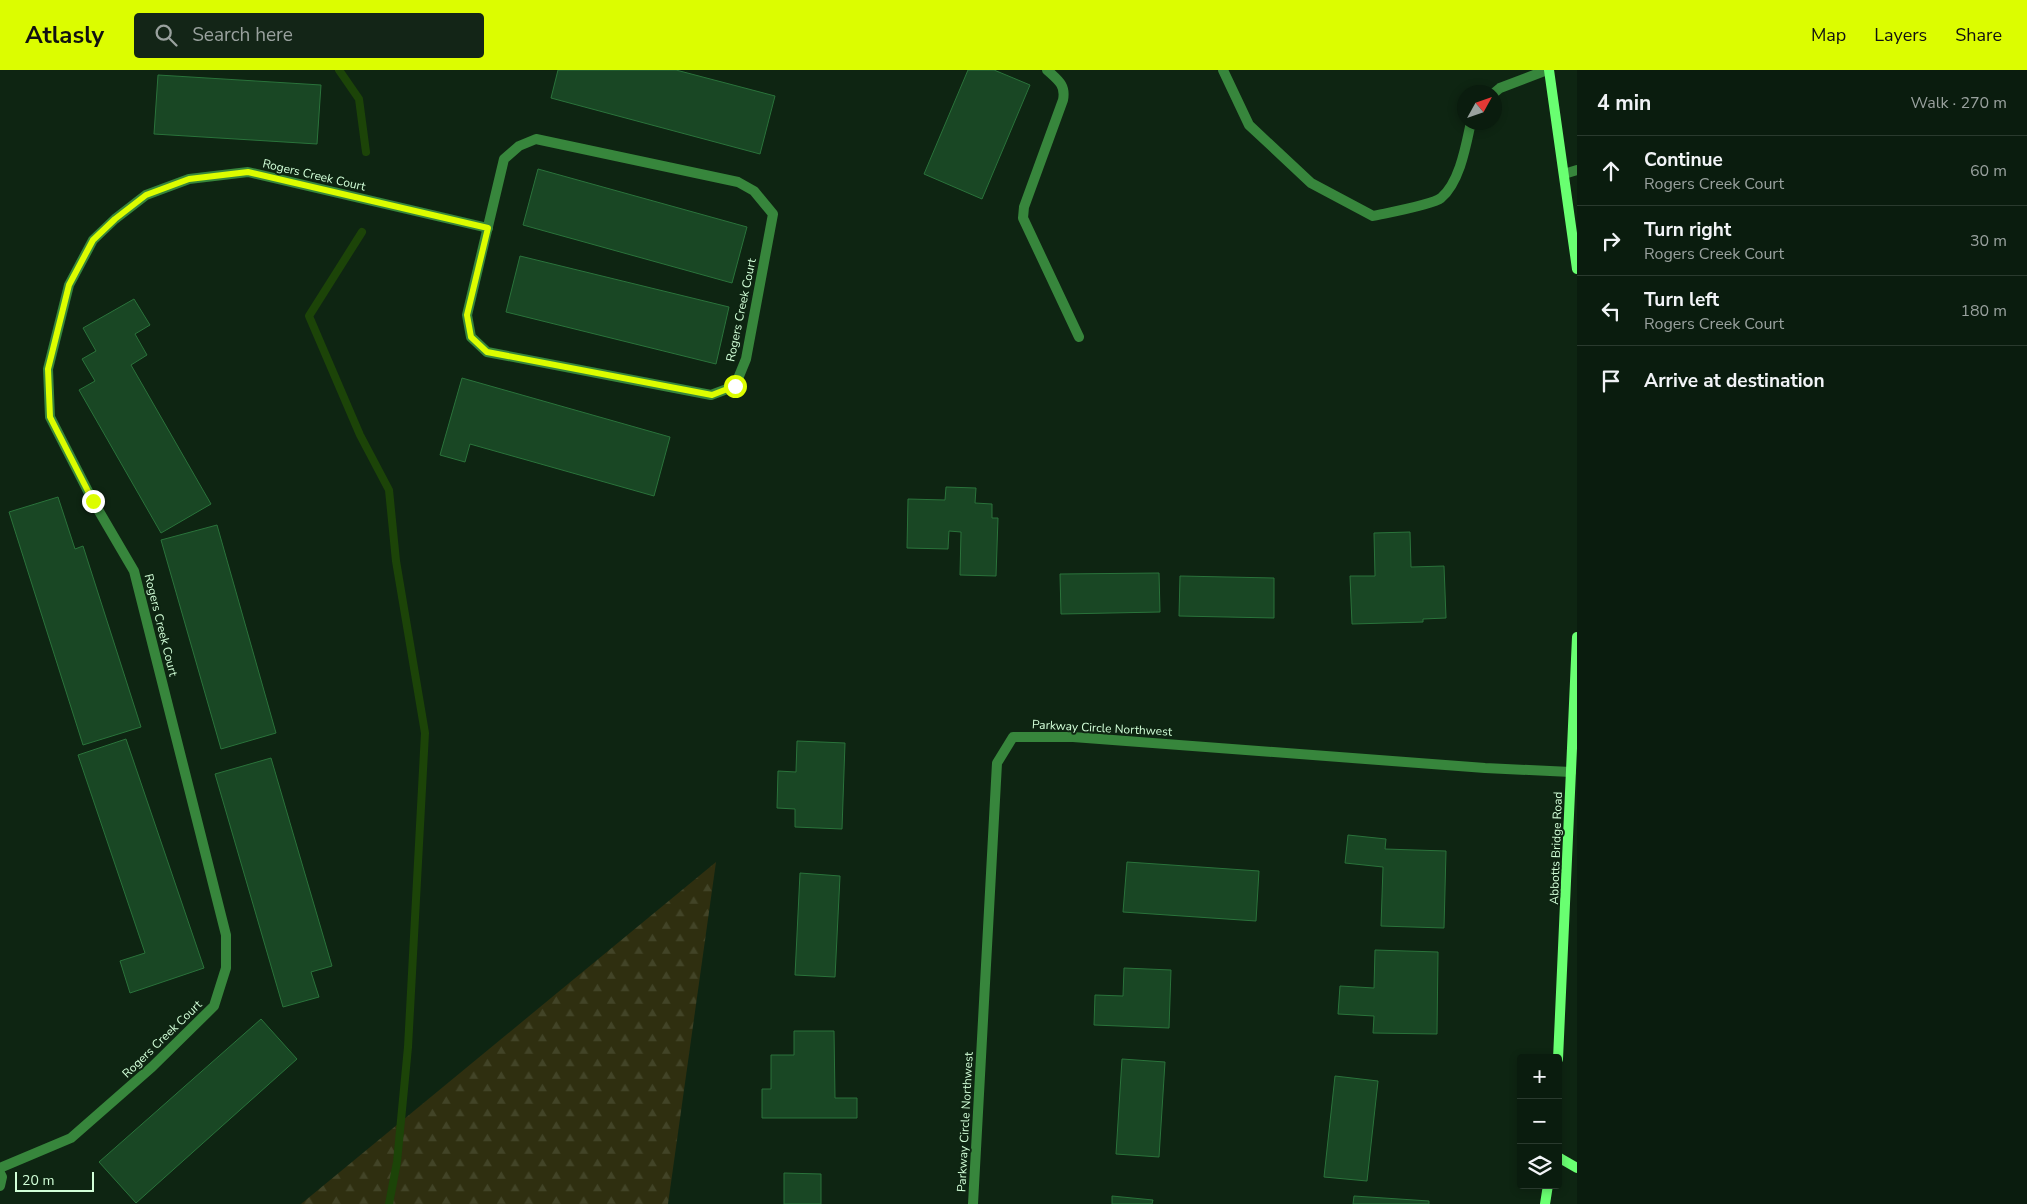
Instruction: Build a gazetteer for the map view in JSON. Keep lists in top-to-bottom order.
{
  "streets": {
    "main road": ["Abbotts Bridge Road"],
    "street": ["Rogers Creek Court", "Parkway Circle Northwest"]
  },
  "crossings": [
    ["Parkway Circle Northwest", "Abbotts Bridge Road"]
  ],
  "scale_bar": "20 m",
  "north": "top right",
  "page": {
    "header": "Atlasly",
    "search": "Search here",
    "nav": ["Map", "Layers", "Share"],
    "heading": ["4 min", "Walk · 270 m"],
    "list": [
      ["Continue", "Rogers Creek Court", "60 m"],
      ["Turn right", "Rogers Creek Court", "30 m"],
      ["Turn left", "Rogers Creek Court", "180 m"],
      "Arrive at destination"
    ],
    "map_buttons": ["+", "−"],
    "scale": "20 m"
  }
}
